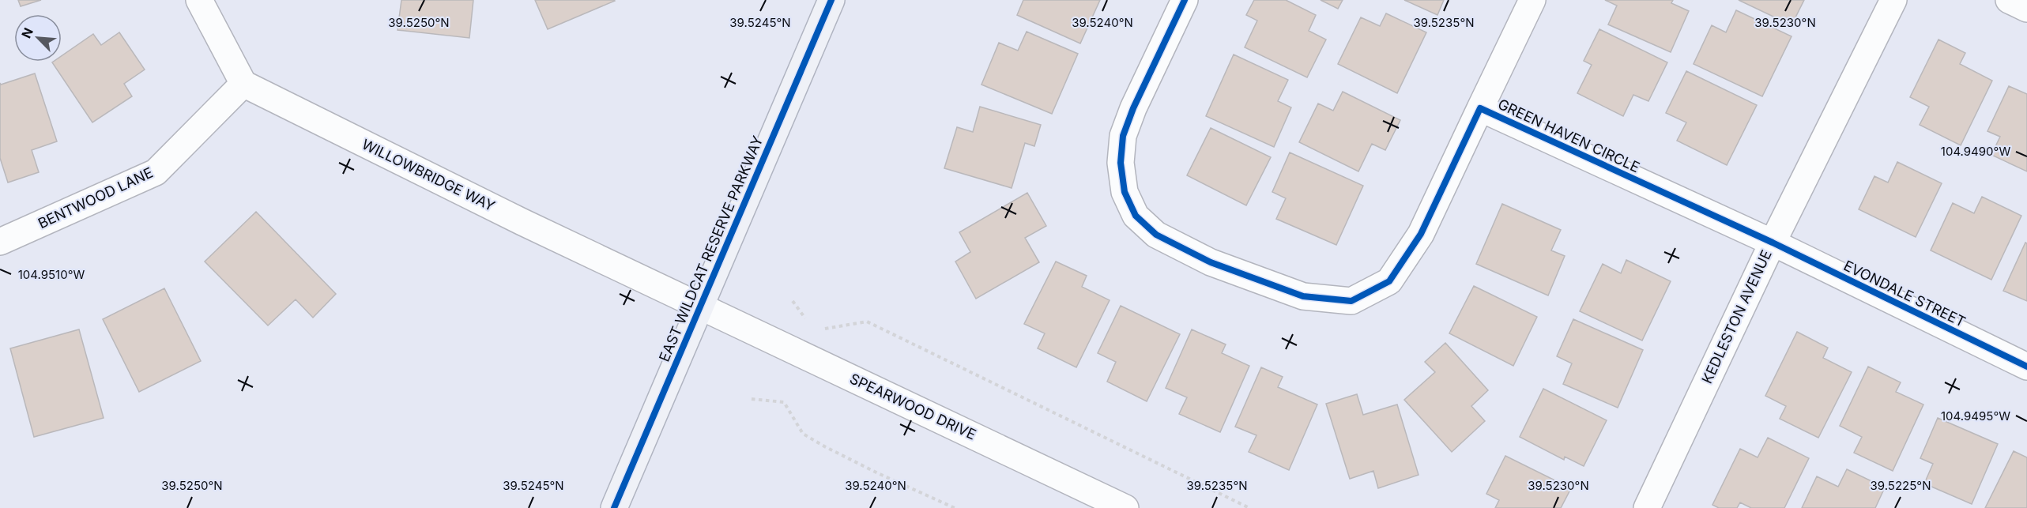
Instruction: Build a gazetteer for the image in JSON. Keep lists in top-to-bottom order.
{
  "streets": {
    "main road": ["EAST WILDCAT RESERVE PARKWAY"],
    "street": [
      "GREEN HAVEN CIRCLE",
      "WILLOWBRIDGE WAY",
      "BENTWOOD LANE",
      "EVONDALE STREET",
      "KEDLESTON AVENUE",
      "SPEARWOOD DRIVE"
    ]
  },
  "crossings": [
    ["GREEN HAVEN CIRCLE", "EVONDALE STREET"],
    ["GREEN HAVEN CIRCLE", "KEDLESTON AVENUE"],
    ["WILLOWBRIDGE WAY", "BENTWOOD LANE"],
    ["WILLOWBRIDGE WAY", "EAST WILDCAT RESERVE PARKWAY"],
    ["WILLOWBRIDGE WAY", "SPEARWOOD DRIVE"],
    ["EAST WILDCAT RESERVE PARKWAY", "SPEARWOOD DRIVE"],
    ["EVONDALE STREET", "KEDLESTON AVENUE"]
  ],
  "north": "top left",
  "coordinates": [
    "39.5250°N",
    "39.5245°N",
    "39.5240°N",
    "39.5235°N",
    "39.5230°N",
    "104.9490°W",
    "104.9510°W",
    "104.9495°W",
    "39.5225°N"
  ]
}
